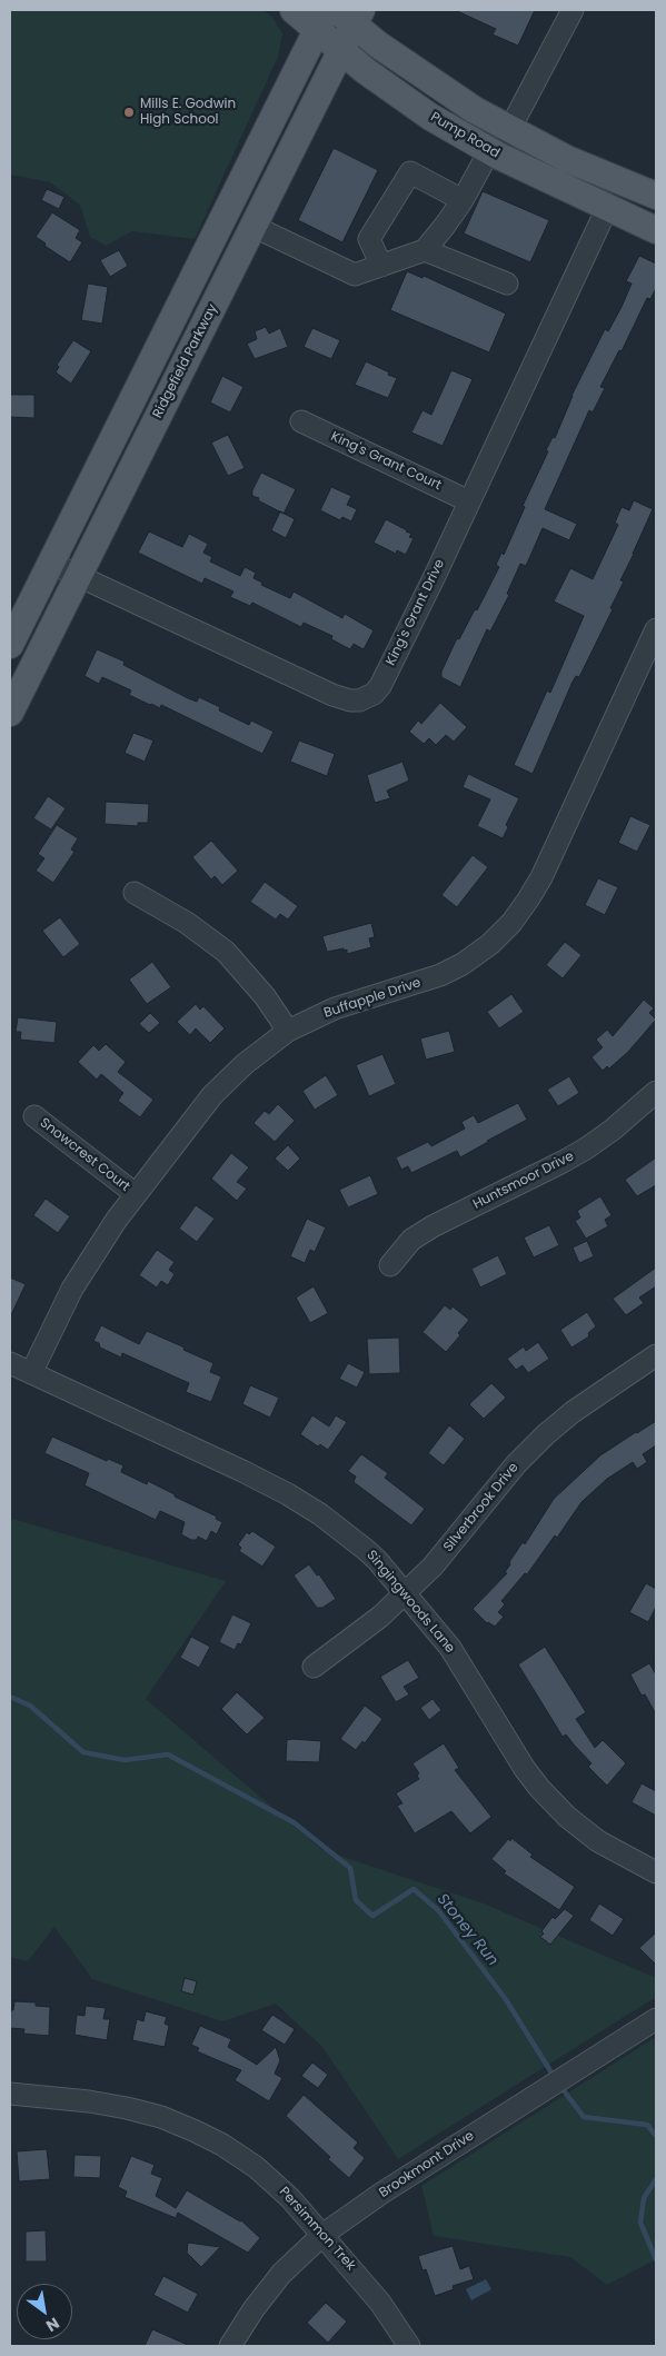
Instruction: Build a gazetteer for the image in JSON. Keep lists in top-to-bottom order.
{
  "streets": {
    "main road": ["Pump Road", "Ridgefield Parkway"],
    "street": [
      "King's Grant Court",
      "King's Grant Drive",
      "Buffapple Drive",
      "Snowcrest Court",
      "Huntsmoor Drive",
      "Silverbrook Drive",
      "Singingwoods Lane",
      "Brookmont Drive",
      "Persimmon Trek"
    ]
  },
  "crossings": [
    ["Pump Road", "Ridgefield Parkway"],
    ["Pump Road", "King's Grant Drive"],
    ["Ridgefield Parkway", "King's Grant Drive"],
    ["King's Grant Court", "King's Grant Drive"],
    ["Buffapple Drive", "Snowcrest Court"],
    ["Buffapple Drive", "Singingwoods Lane"],
    ["Silverbrook Drive", "Singingwoods Lane"],
    ["Brookmont Drive", "Persimmon Trek"]
  ],
  "water": ["Stoney Run"],
  "places": ["Mills E. Godwin High School"],
  "north": "bottom right"
}
